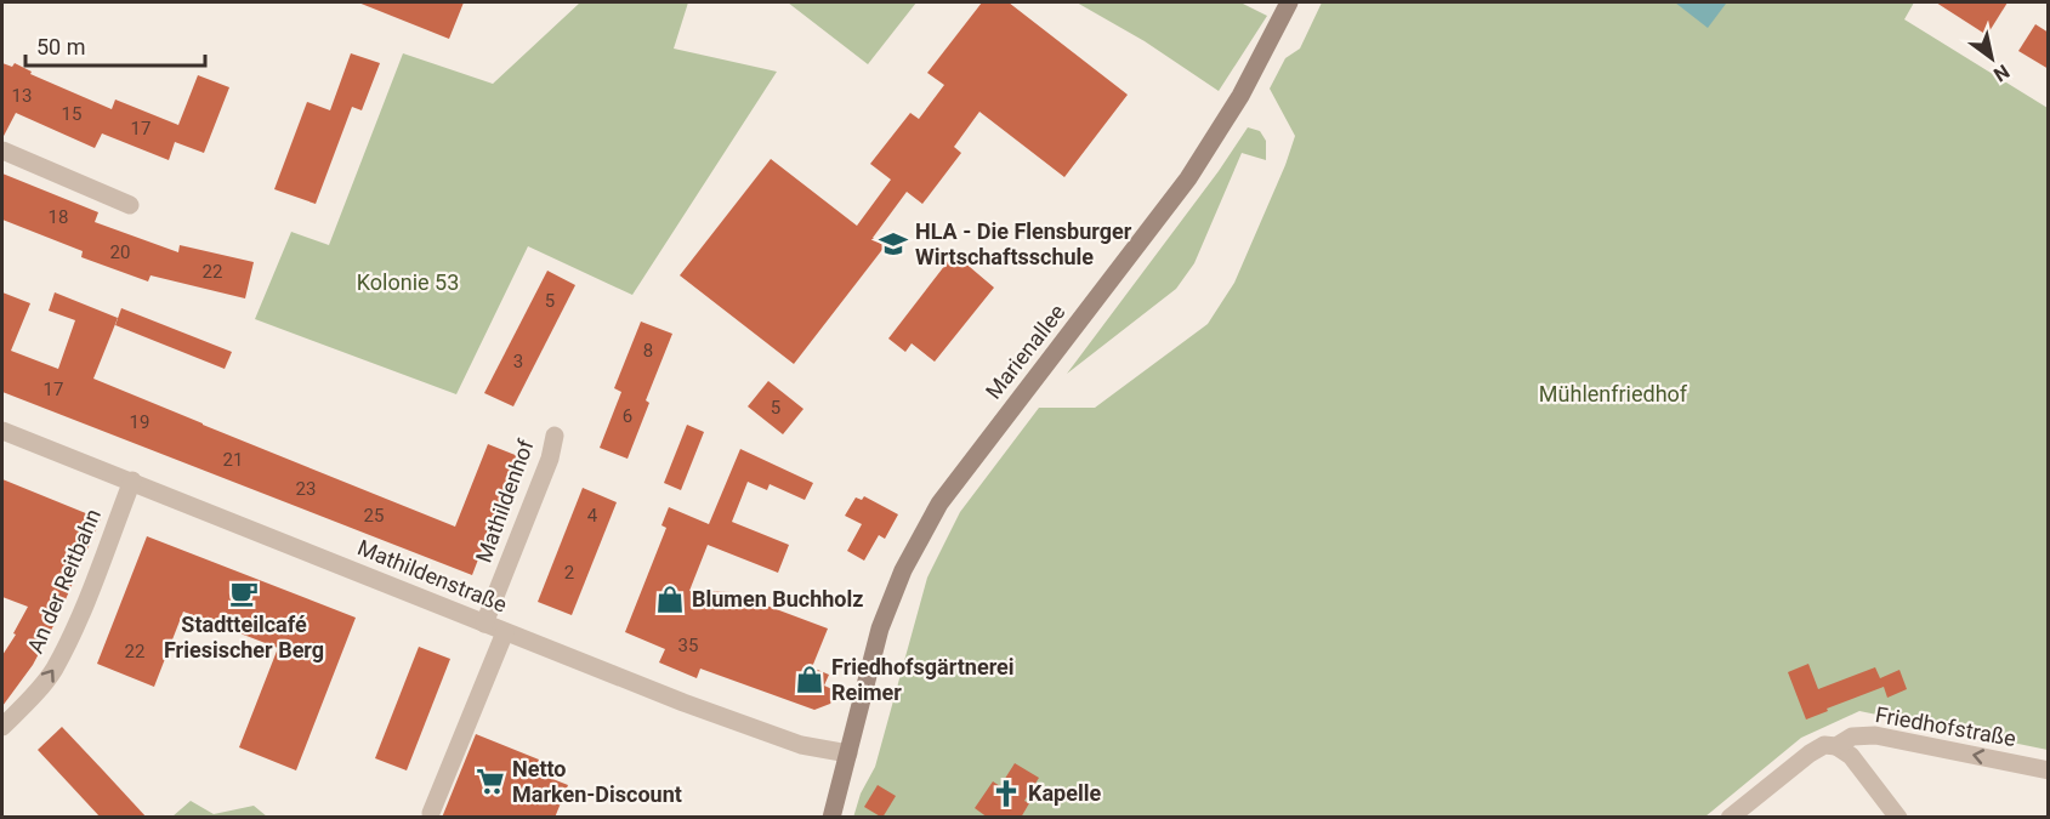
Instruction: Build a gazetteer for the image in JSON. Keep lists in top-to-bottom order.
{
  "streets": {
    "main road": ["Marienallee"],
    "street": [
      "Mathildenhof",
      "Mathildenstraße",
      "An der Reitbahn",
      "Friedhofstraße"
    ]
  },
  "crossings": [
    ["Marienallee", "Mathildenstraße"],
    ["Mathildenhof", "Mathildenstraße"],
    ["Mathildenstraße", "An der Reitbahn"]
  ],
  "one_way": ["An der Reitbahn", "Friedhofstraße"],
  "parks": ["Kolonie 53", "Mühlenfriedhof"],
  "places": {
    "school or university": ["HLA - Die Flensburger Wirtschaftsschule"],
    "cafe": ["Stadtteilcafé Friesischer Berg"],
    "shop": ["Blumen Buchholz", "Friedhofsgärtnerei Reimer"],
    "supermarket": ["Netto Marken-Discount"],
    "church": ["Kapelle"]
  },
  "house_numbers": [
    "13",
    "15",
    "17",
    "18",
    "20",
    "22",
    "5",
    "8",
    "3",
    "17",
    "5",
    "6",
    "19",
    "21",
    "23",
    "25",
    "4",
    "2",
    "35",
    "22"
  ],
  "scale_bar": "50 m",
  "north": "bottom right"
}
